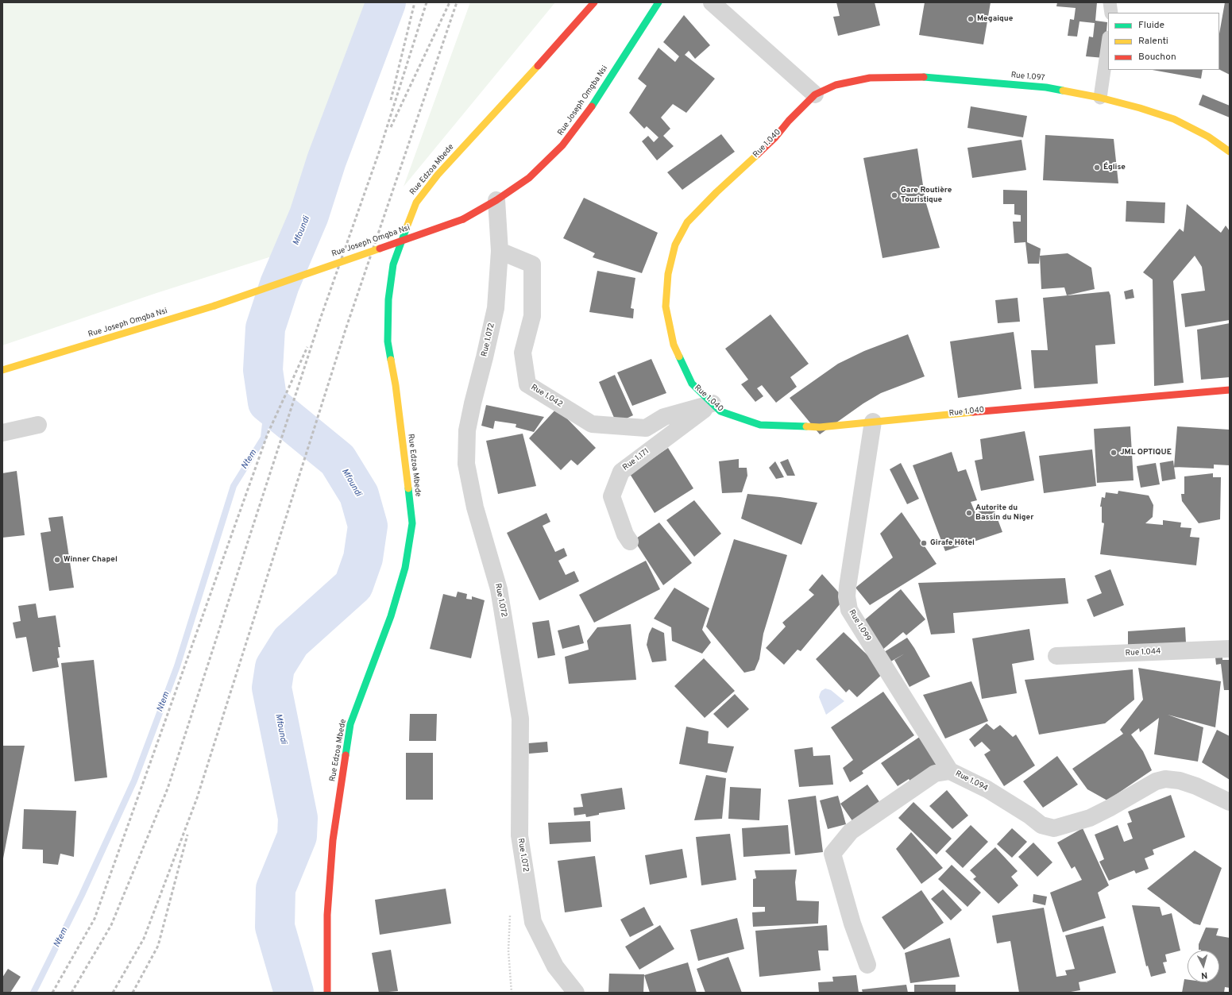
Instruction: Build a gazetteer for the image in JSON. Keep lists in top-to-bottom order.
{
  "streets": {
    "street": [
      "Rue 1.097",
      "Rue Joseph Omgba Nsi",
      "Rue 1.040",
      "Rue Edzoa Mbede",
      "Rue 1.072",
      "Rue 1.042",
      "Rue 1.171",
      "Rue 1.099",
      "Rue 1.044",
      "Rue 1.094"
    ]
  },
  "crossings": [
    ["Rue 1.097", "Rue 1.040"],
    ["Rue Joseph Omgba Nsi", "Rue 1.072"],
    ["Rue 1.040", "Rue 1.042"],
    ["Rue 1.040", "Rue 1.171"],
    ["Rue 1.040", "Rue 1.099"],
    ["Rue 1.072", "Rue 1.042"],
    ["Rue 1.042", "Rue 1.171"],
    ["Rue 1.099", "Rue 1.094"]
  ],
  "water": ["Mfoundi", "Ntem"],
  "places": [
    "Megaique",
    "Église",
    "Gare Routière Touristique",
    "JML OPTIQUE",
    "Autorite du Bassin du Niger",
    "Girafe Hôtel",
    "Winner Chapel"
  ],
  "legend": ["Fluide", "Ralenti", "Bouchon"],
  "north": "bottom"
}
